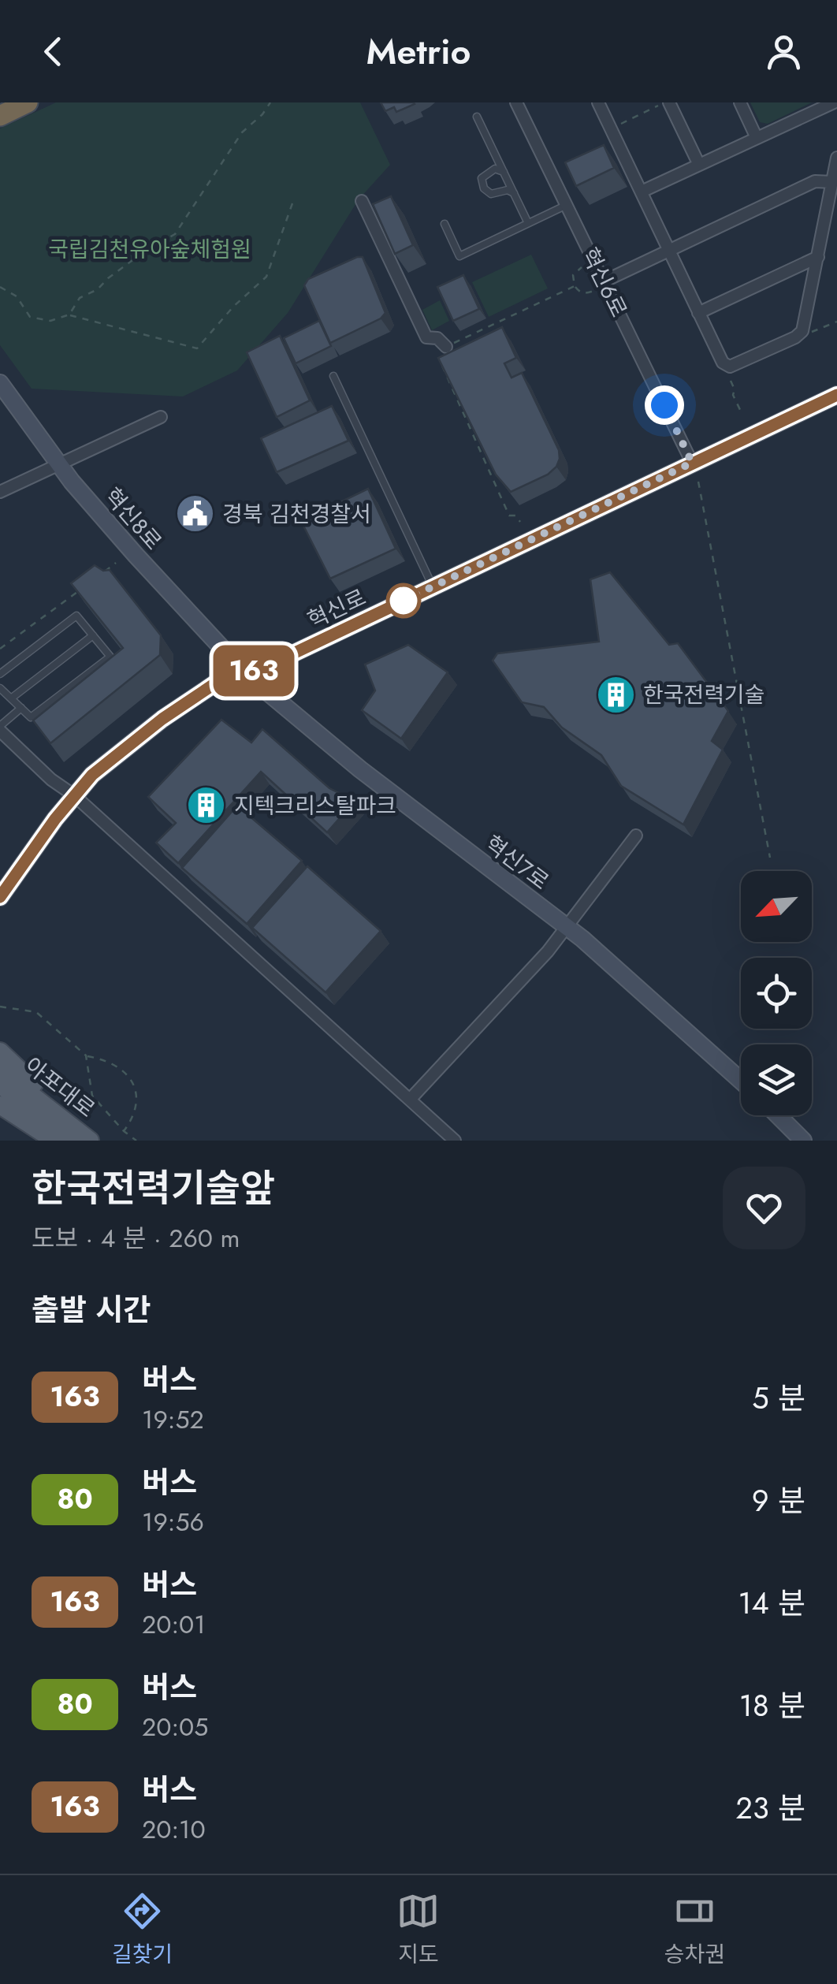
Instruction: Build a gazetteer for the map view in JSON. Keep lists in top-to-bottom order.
{
  "streets": {
    "main road": ["아포대로"],
    "street": [
      "혁신6로",
      "혁신8로",
      "혁신로",
      "혁신7로"
    ]
  },
  "crossings": [
    ["혁신6로", "혁신로"],
    ["혁신8로", "혁신로"],
    ["혁신8로", "혁신7로"],
    ["혁신로", "혁신7로"]
  ],
  "parks": ["국립김천유아숲체험원"],
  "places": {
    "public building": ["경북 김천경찰서"],
    "building": ["한국전력기술", "지텍크리스탈파크"]
  },
  "lines": ["bus line 163"],
  "north": "bottom left",
  "page": {
    "header": "Metrio",
    "on_map": "163",
    "heading": [
      ["한국전력기술앞", "도보 · 4 분 · 260 m"],
      "출발 시간"
    ],
    "list": [
      {
        "mark": "163",
        "name": "버스",
        "note": "19:52",
        "value": "5 분"
      },
      {
        "mark": "80",
        "name": "버스",
        "note": "19:56",
        "value": "9 분"
      },
      {
        "mark": "163",
        "name": "버스",
        "note": "20:01",
        "value": "14 분"
      },
      {
        "mark": "80",
        "name": "버스",
        "note": "20:05",
        "value": "18 분"
      },
      {
        "mark": "163",
        "name": "버스",
        "note": "20:10",
        "value": "23 분"
      }
    ],
    "tabs": ["길찾기", "지도", "승차권"]
  }
}
